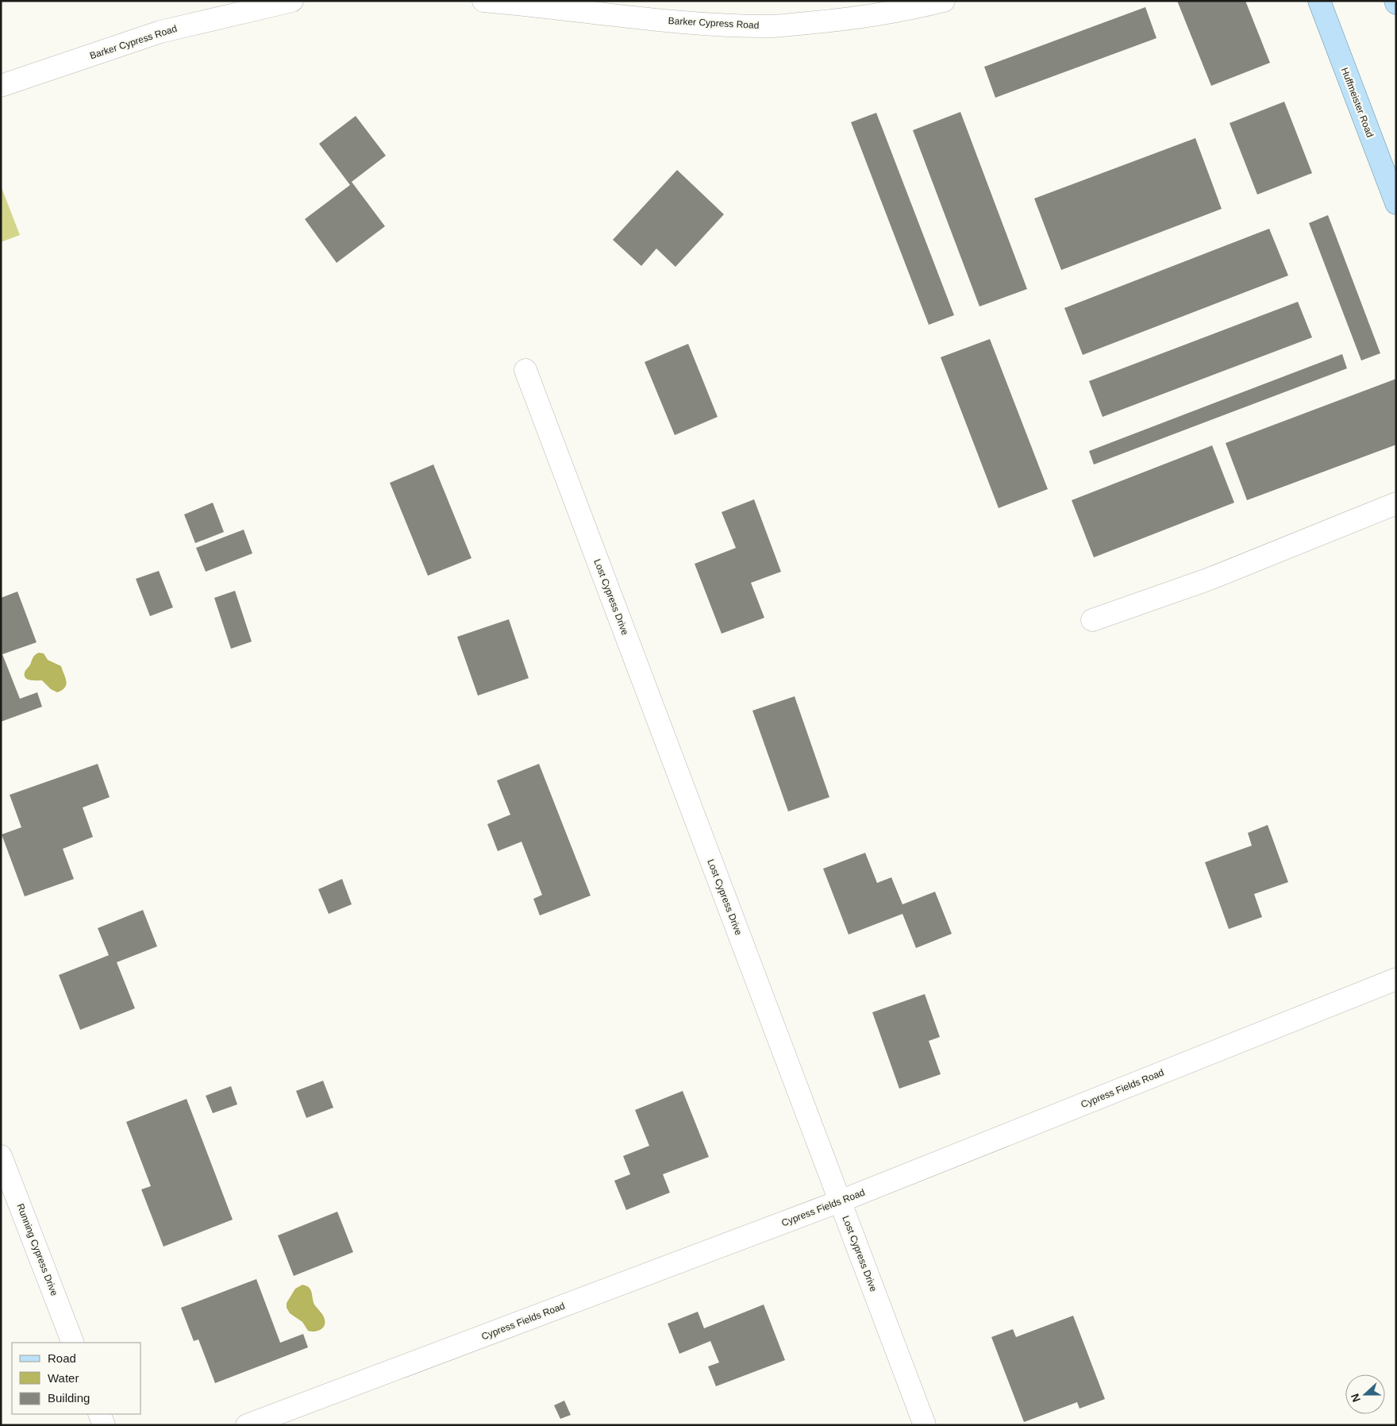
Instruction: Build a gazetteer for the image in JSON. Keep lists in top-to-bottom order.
{
  "streets": {
    "main road": ["Huffmeister Road"],
    "street": [
      "Barker Cypress Road",
      "Lost Cypress Drive",
      "Cypress Fields Road",
      "Running Cypress Drive"
    ]
  },
  "crossings": [
    ["Lost Cypress Drive", "Cypress Fields Road"]
  ],
  "legend": ["Road", "Water", "Building"],
  "north": "left"
}
